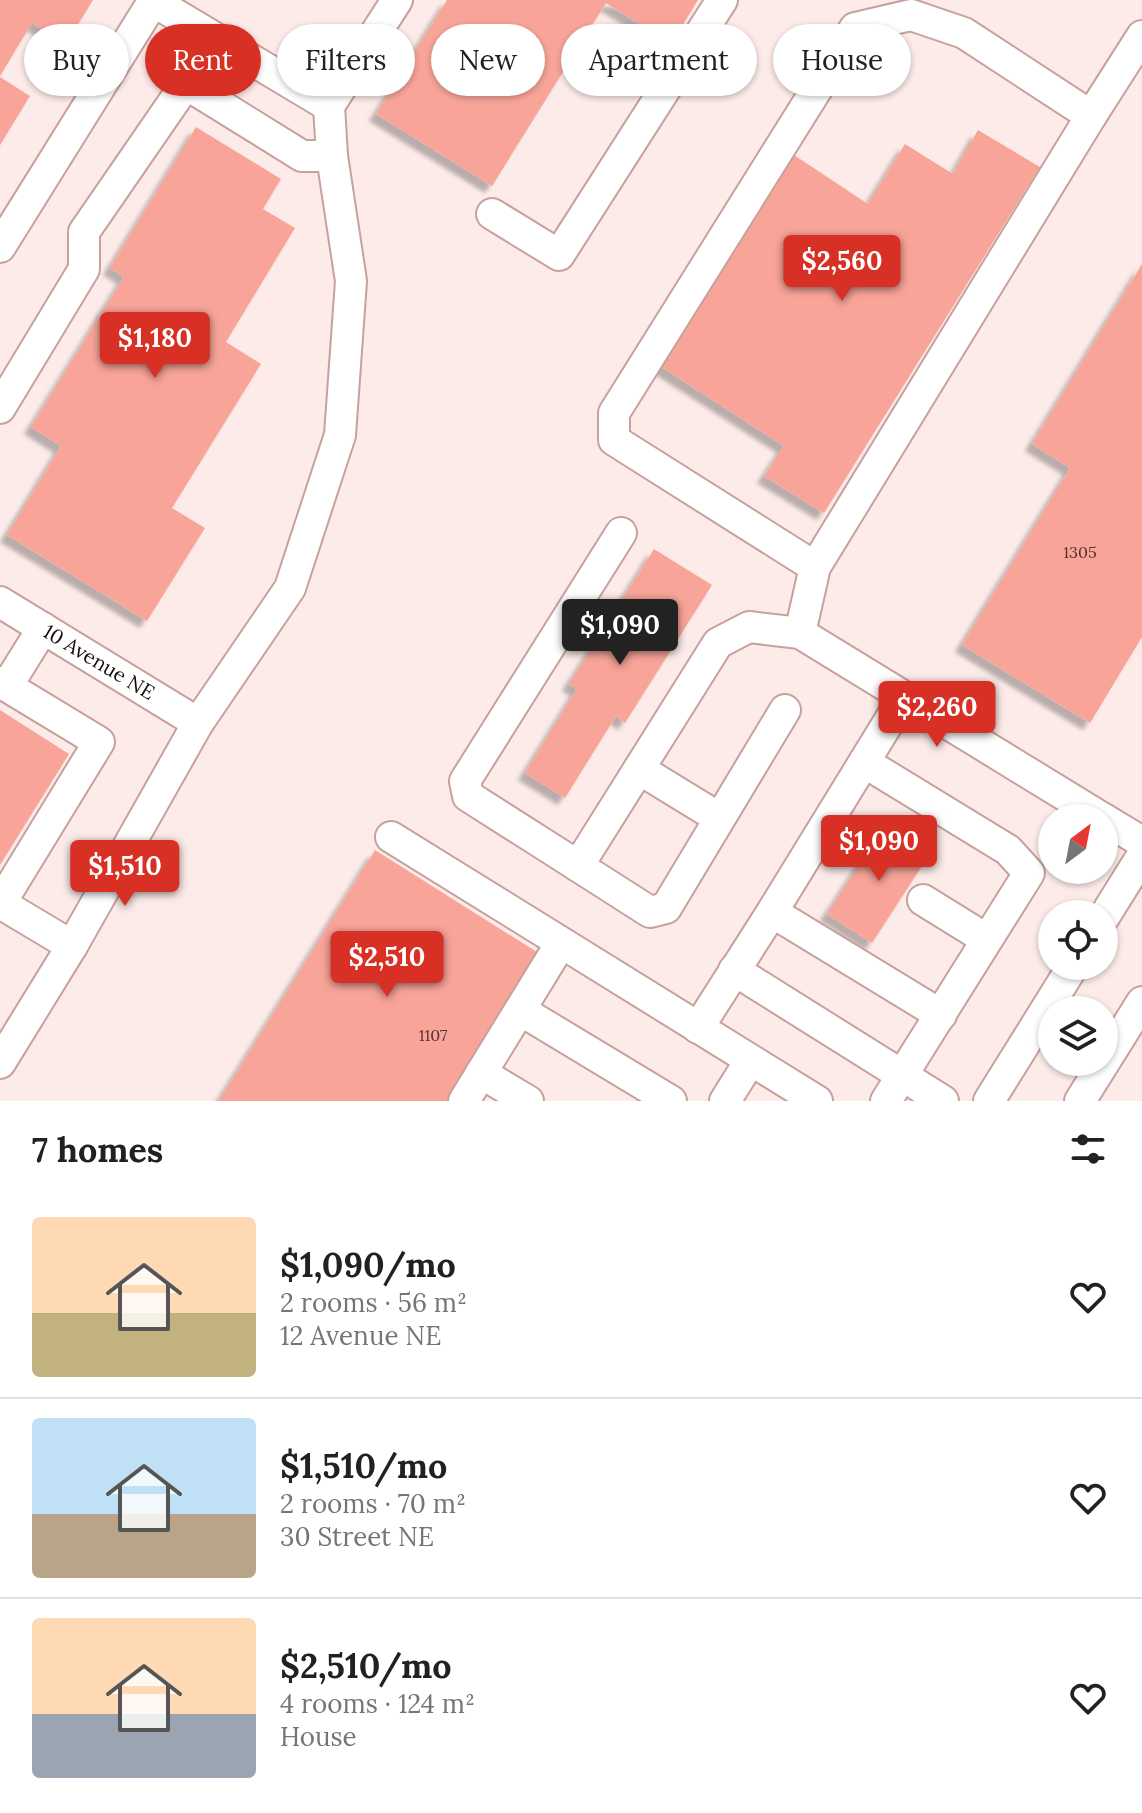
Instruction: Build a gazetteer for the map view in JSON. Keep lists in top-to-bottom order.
{
  "streets": {
    "street": ["10 Avenue NE"]
  },
  "house_numbers": ["1305", "1107"],
  "north": "top right",
  "page": {
    "chip": [
      "Buy",
      "Rent",
      "Filters",
      "New",
      "Apartment",
      "House"
    ],
    "price": [
      "$2,560",
      "$1,180",
      "$1,090",
      "$2,260",
      "$1,090",
      "$1,510",
      "$2,510"
    ],
    "heading": "7 homes",
    "list": [
      {
        "name": "$1,090/mo",
        "note": "2 rooms · 56 m² · 12 Avenue NE"
      },
      {
        "name": "$1,510/mo",
        "note": "2 rooms · 70 m² · 30 Street NE"
      },
      {
        "name": "$2,510/mo",
        "note": "4 rooms · 124 m² · House"
      }
    ]
  }
}
